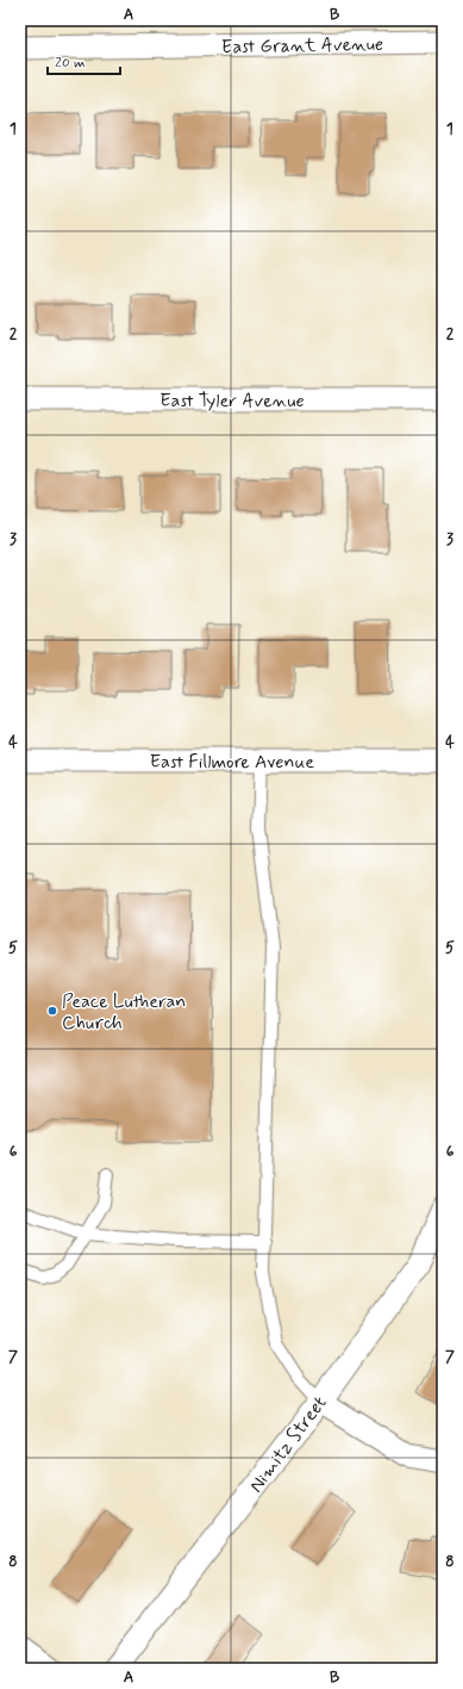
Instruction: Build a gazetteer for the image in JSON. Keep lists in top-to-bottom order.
{
  "streets": {
    "street": [
      "East Grant Avenue",
      "East Tyler Avenue",
      "East Fillmore Avenue",
      "Nimitz Street"
    ]
  },
  "places": ["Peace Lutheran Church"],
  "scale_bar": "20 m",
  "grid": {
    "columns": ["A", "B"],
    "rows": [
      "1",
      "2",
      "3",
      "4",
      "5",
      "6",
      "7",
      "8"
    ]
  }
}
